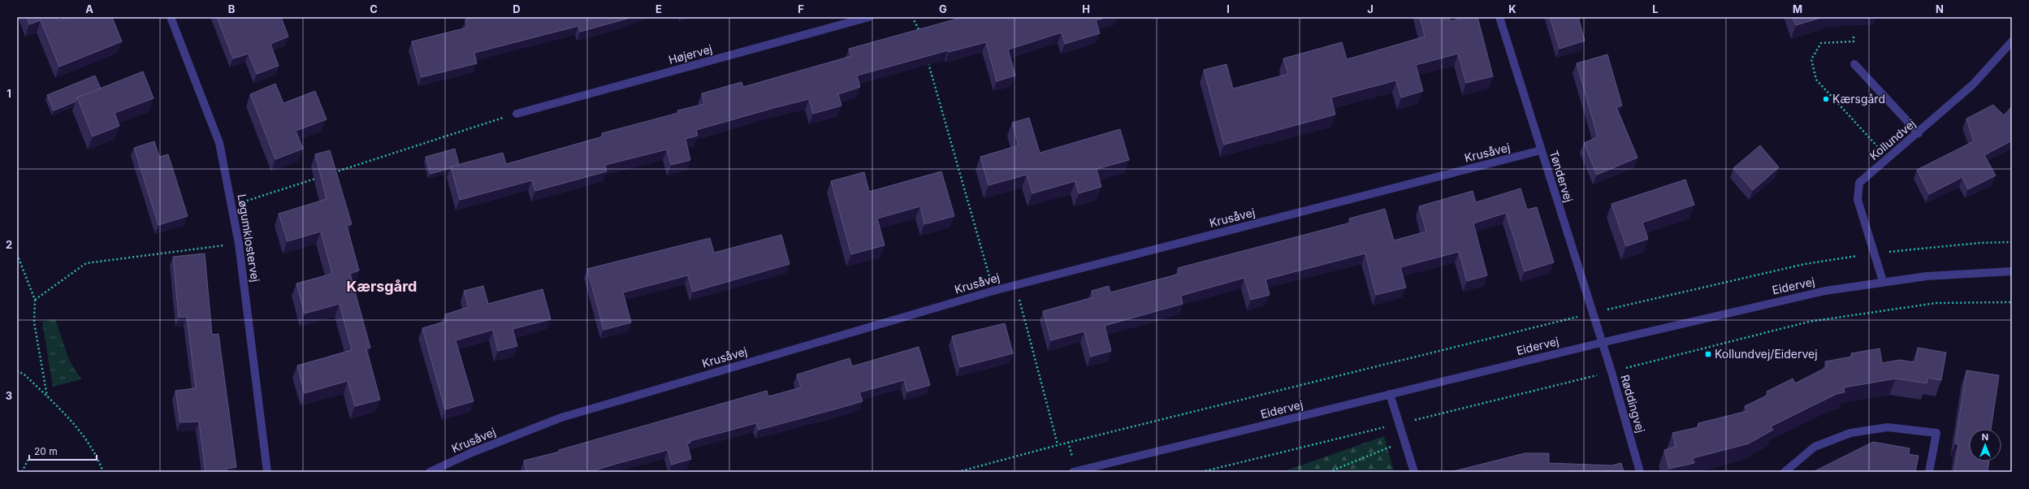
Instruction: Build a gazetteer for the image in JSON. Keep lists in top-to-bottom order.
{
  "streets": {
    "street": [
      "Højervej",
      "Kollundvej",
      "Krusåvej",
      "Tøndervej",
      "Løgumklostervej",
      "Eidervej",
      "Røddingvej"
    ]
  },
  "crossings": [
    ["Kollundvej", "Eidervej"],
    ["Krusåvej", "Tøndervej"],
    ["Tøndervej", "Eidervej"],
    ["Tøndervej", "Røddingvej"],
    ["Eidervej", "Røddingvej"]
  ],
  "districts": ["Kærsgård"],
  "places": {
    "other": ["Kærsgård"],
    "transit": ["Kollundvej/Eidervej"]
  },
  "scale_bar": "20 m",
  "north": "top",
  "grid": {
    "columns": [
      "A",
      "B",
      "C",
      "D",
      "E",
      "F",
      "G",
      "H",
      "I",
      "J",
      "K",
      "L",
      "M",
      "N"
    ],
    "rows": ["1", "2", "3"]
  }
}
